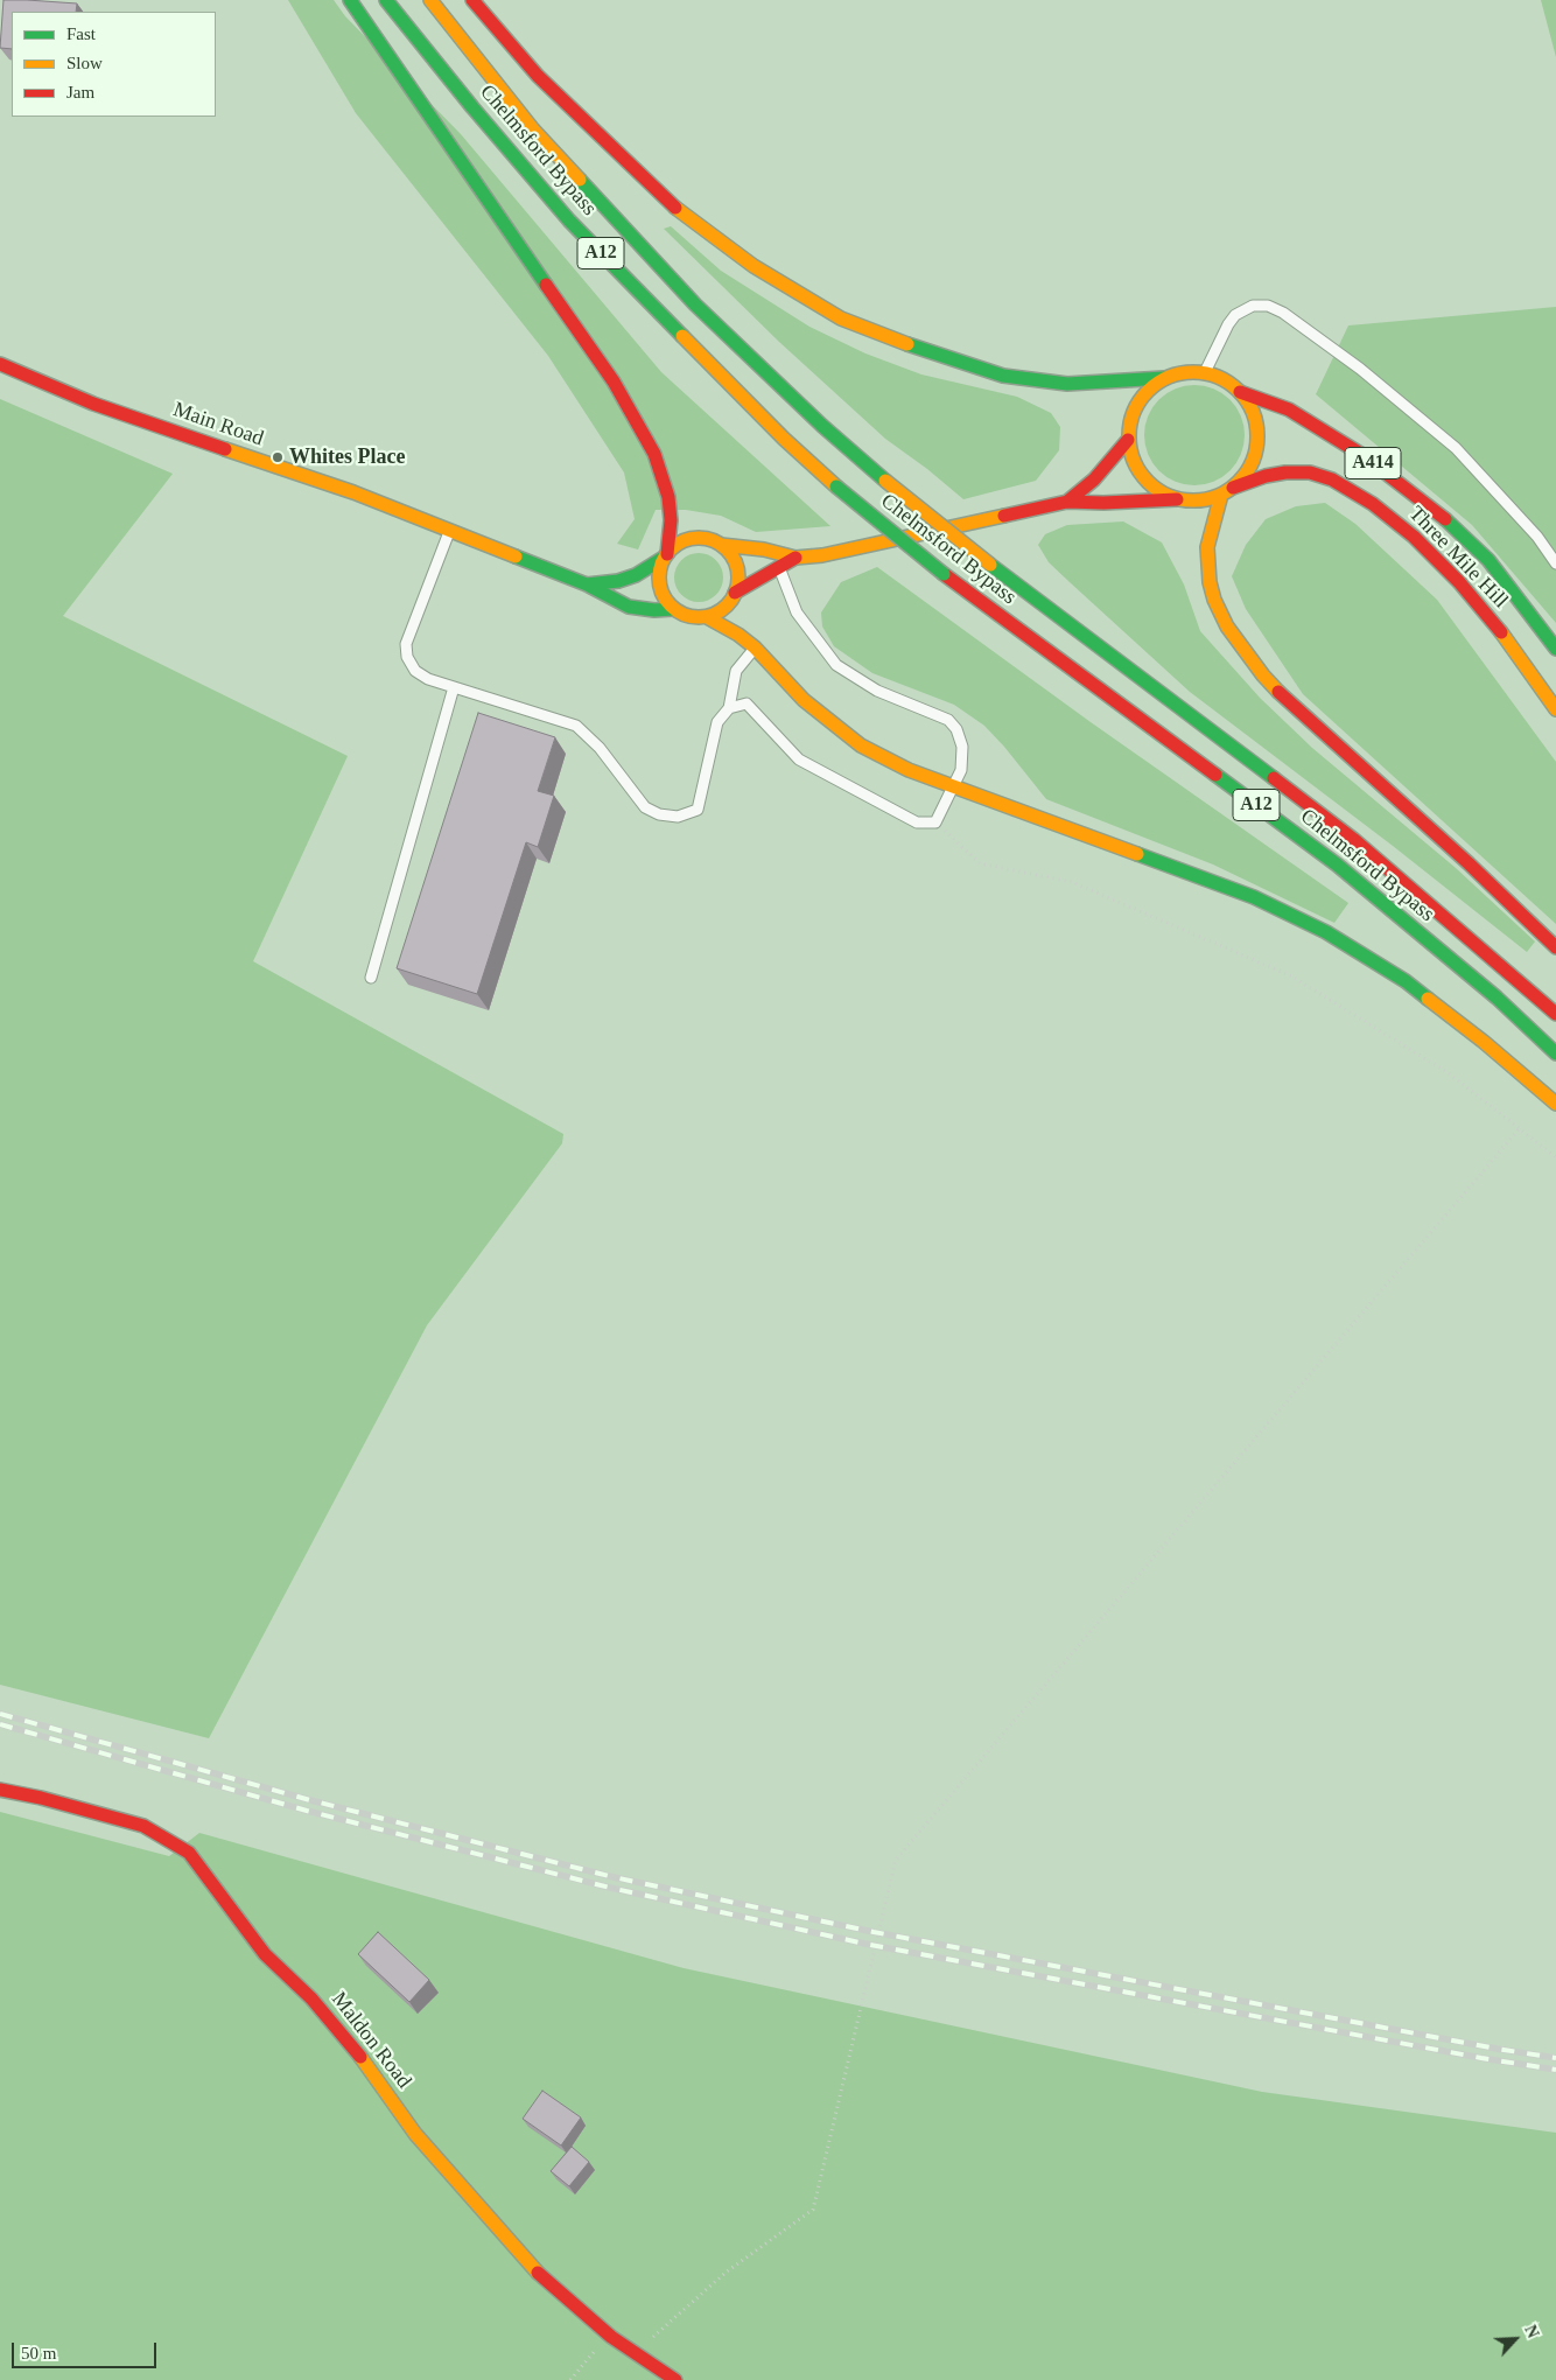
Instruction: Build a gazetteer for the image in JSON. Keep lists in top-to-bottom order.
{
  "streets": {
    "main road": [
      "Chelmsford Bypass",
      "A12",
      "Main Road",
      "A414",
      "Three Mile Hill",
      "Maldon Road"
    ]
  },
  "places": ["Whites Place"],
  "legend": ["Fast", "Slow", "Jam"],
  "scale_bar": "50 m",
  "north": "top right"
}
